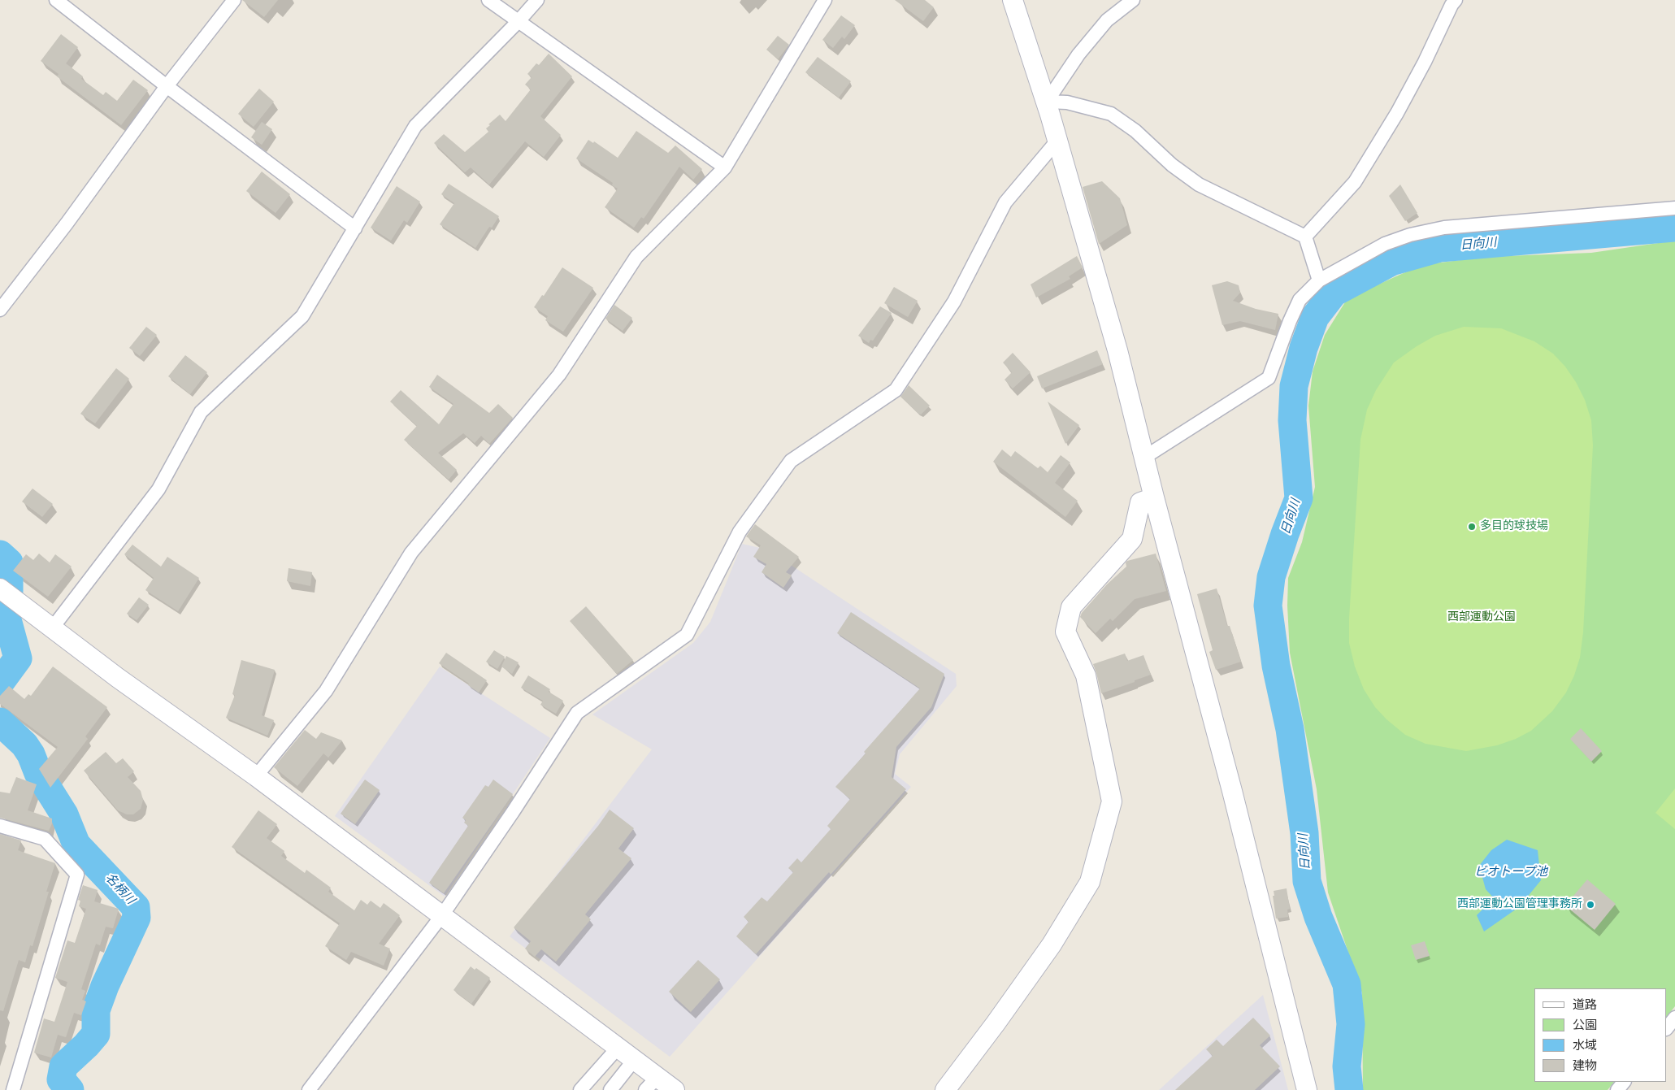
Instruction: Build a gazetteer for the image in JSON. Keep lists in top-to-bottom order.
{
  "water": ["日向川", "ビオトープ池", "名柄川"],
  "parks": ["西部運動公園"],
  "places": ["多目的球技場", "西部運動公園管理事務所"],
  "legend": [
    "道路",
    "公園",
    "水域",
    "建物"
  ]
}
